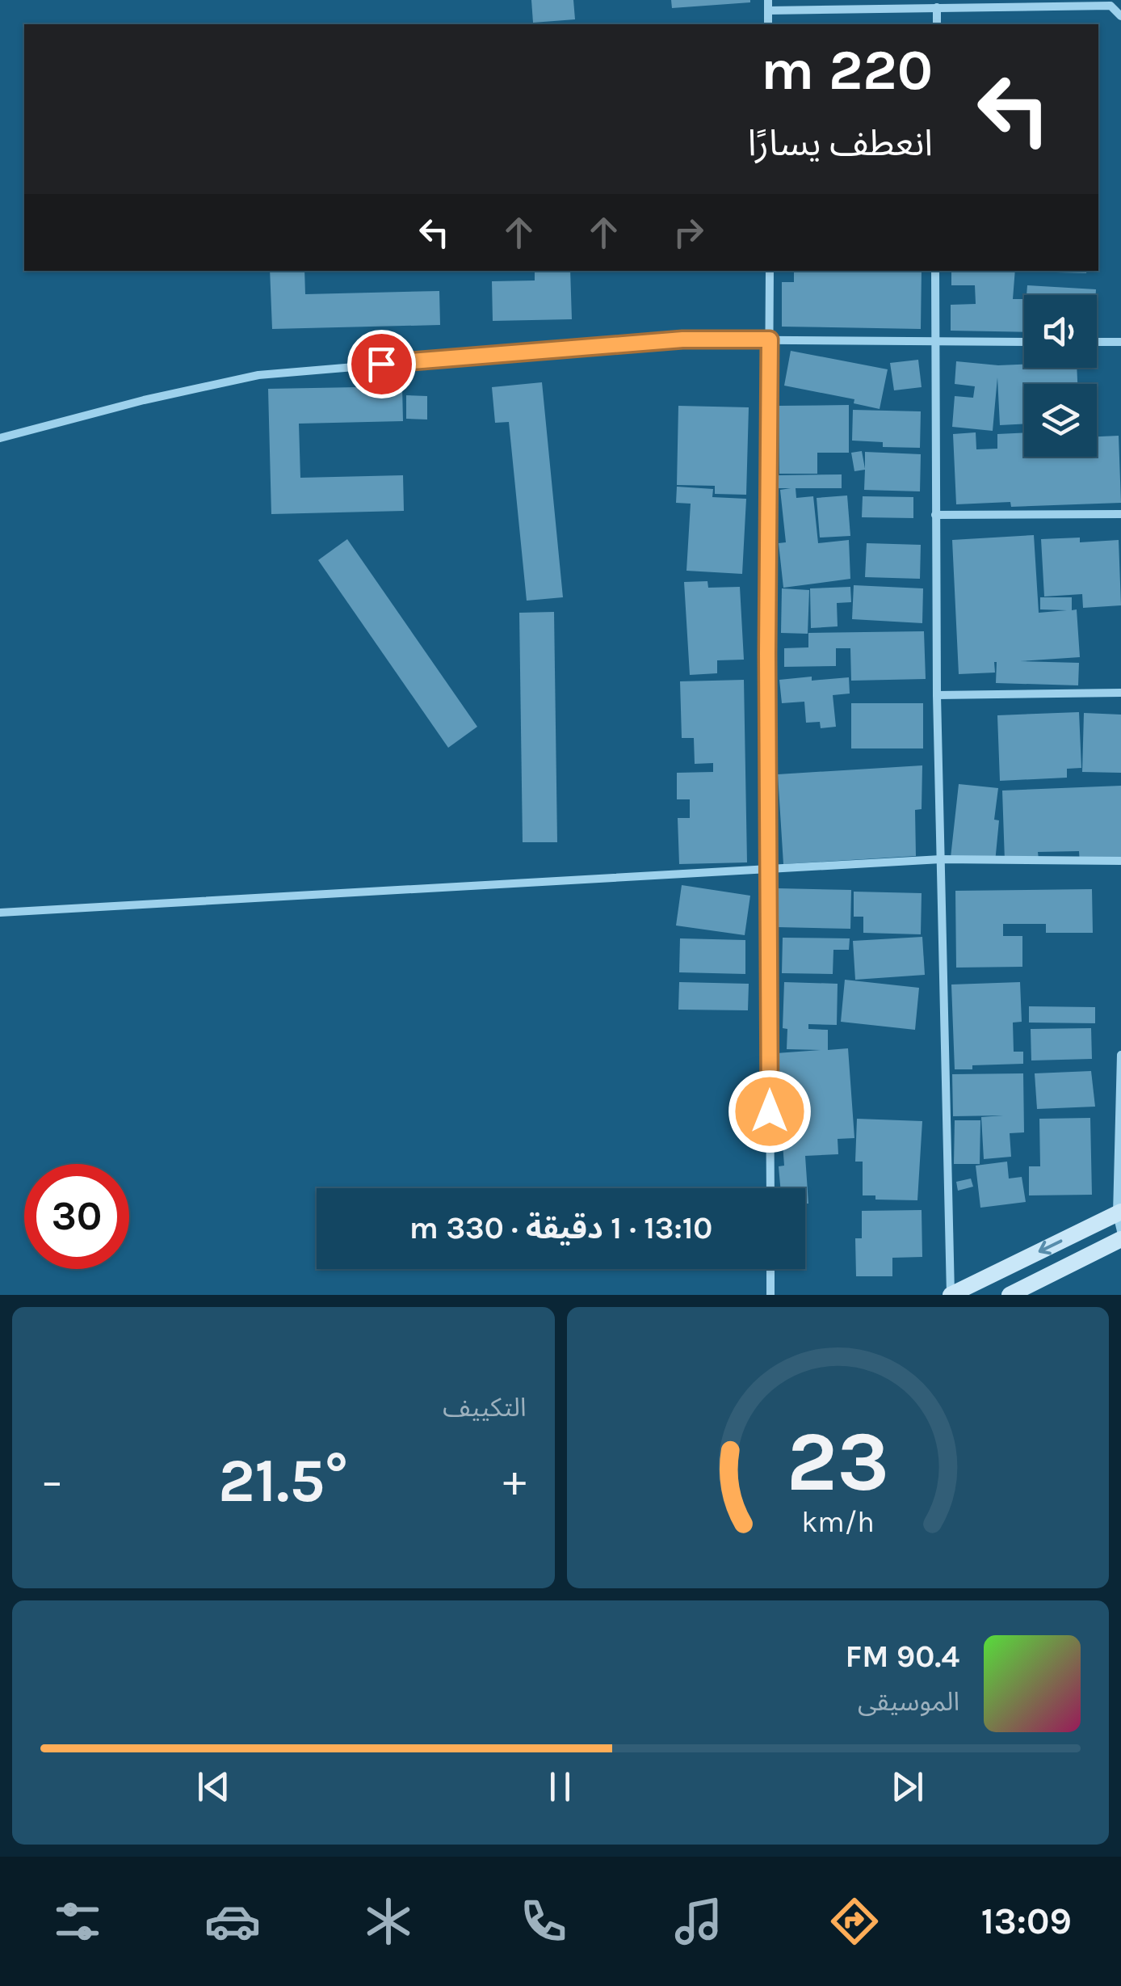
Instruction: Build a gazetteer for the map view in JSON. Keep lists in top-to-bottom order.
{
  "page": {
    "turn": ["220 m", "انعطف يسارًا"],
    "limit": "30",
    "trip": "13:10 · 1 دقيقة · 330 m",
    "tile": "التكييف",
    "heat": ["−", "21.5°", "+"],
    "song": ["90.4 FM", "الموسيقى"],
    "tabs": "13:09",
    "gauge": ["23", "km/h"]
  }
}
